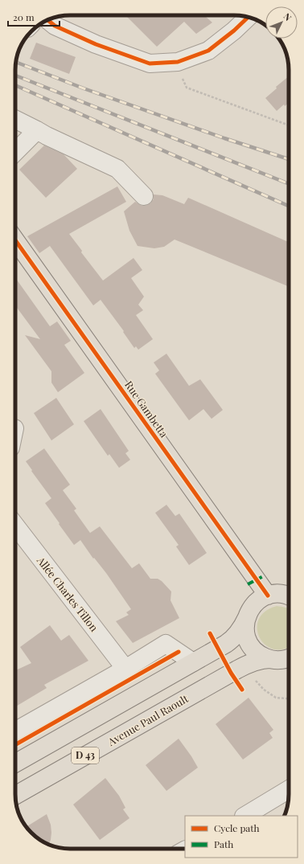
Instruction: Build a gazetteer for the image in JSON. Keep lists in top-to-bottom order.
{
  "streets": {
    "main road": ["Rue Gambetta", "Avenue Paul Raoult", "D 43"],
    "street": ["Allée Charles Tillon"]
  },
  "legend": ["Cycle path", "Path"],
  "scale_bar": "20 m",
  "north": "top right"
}
